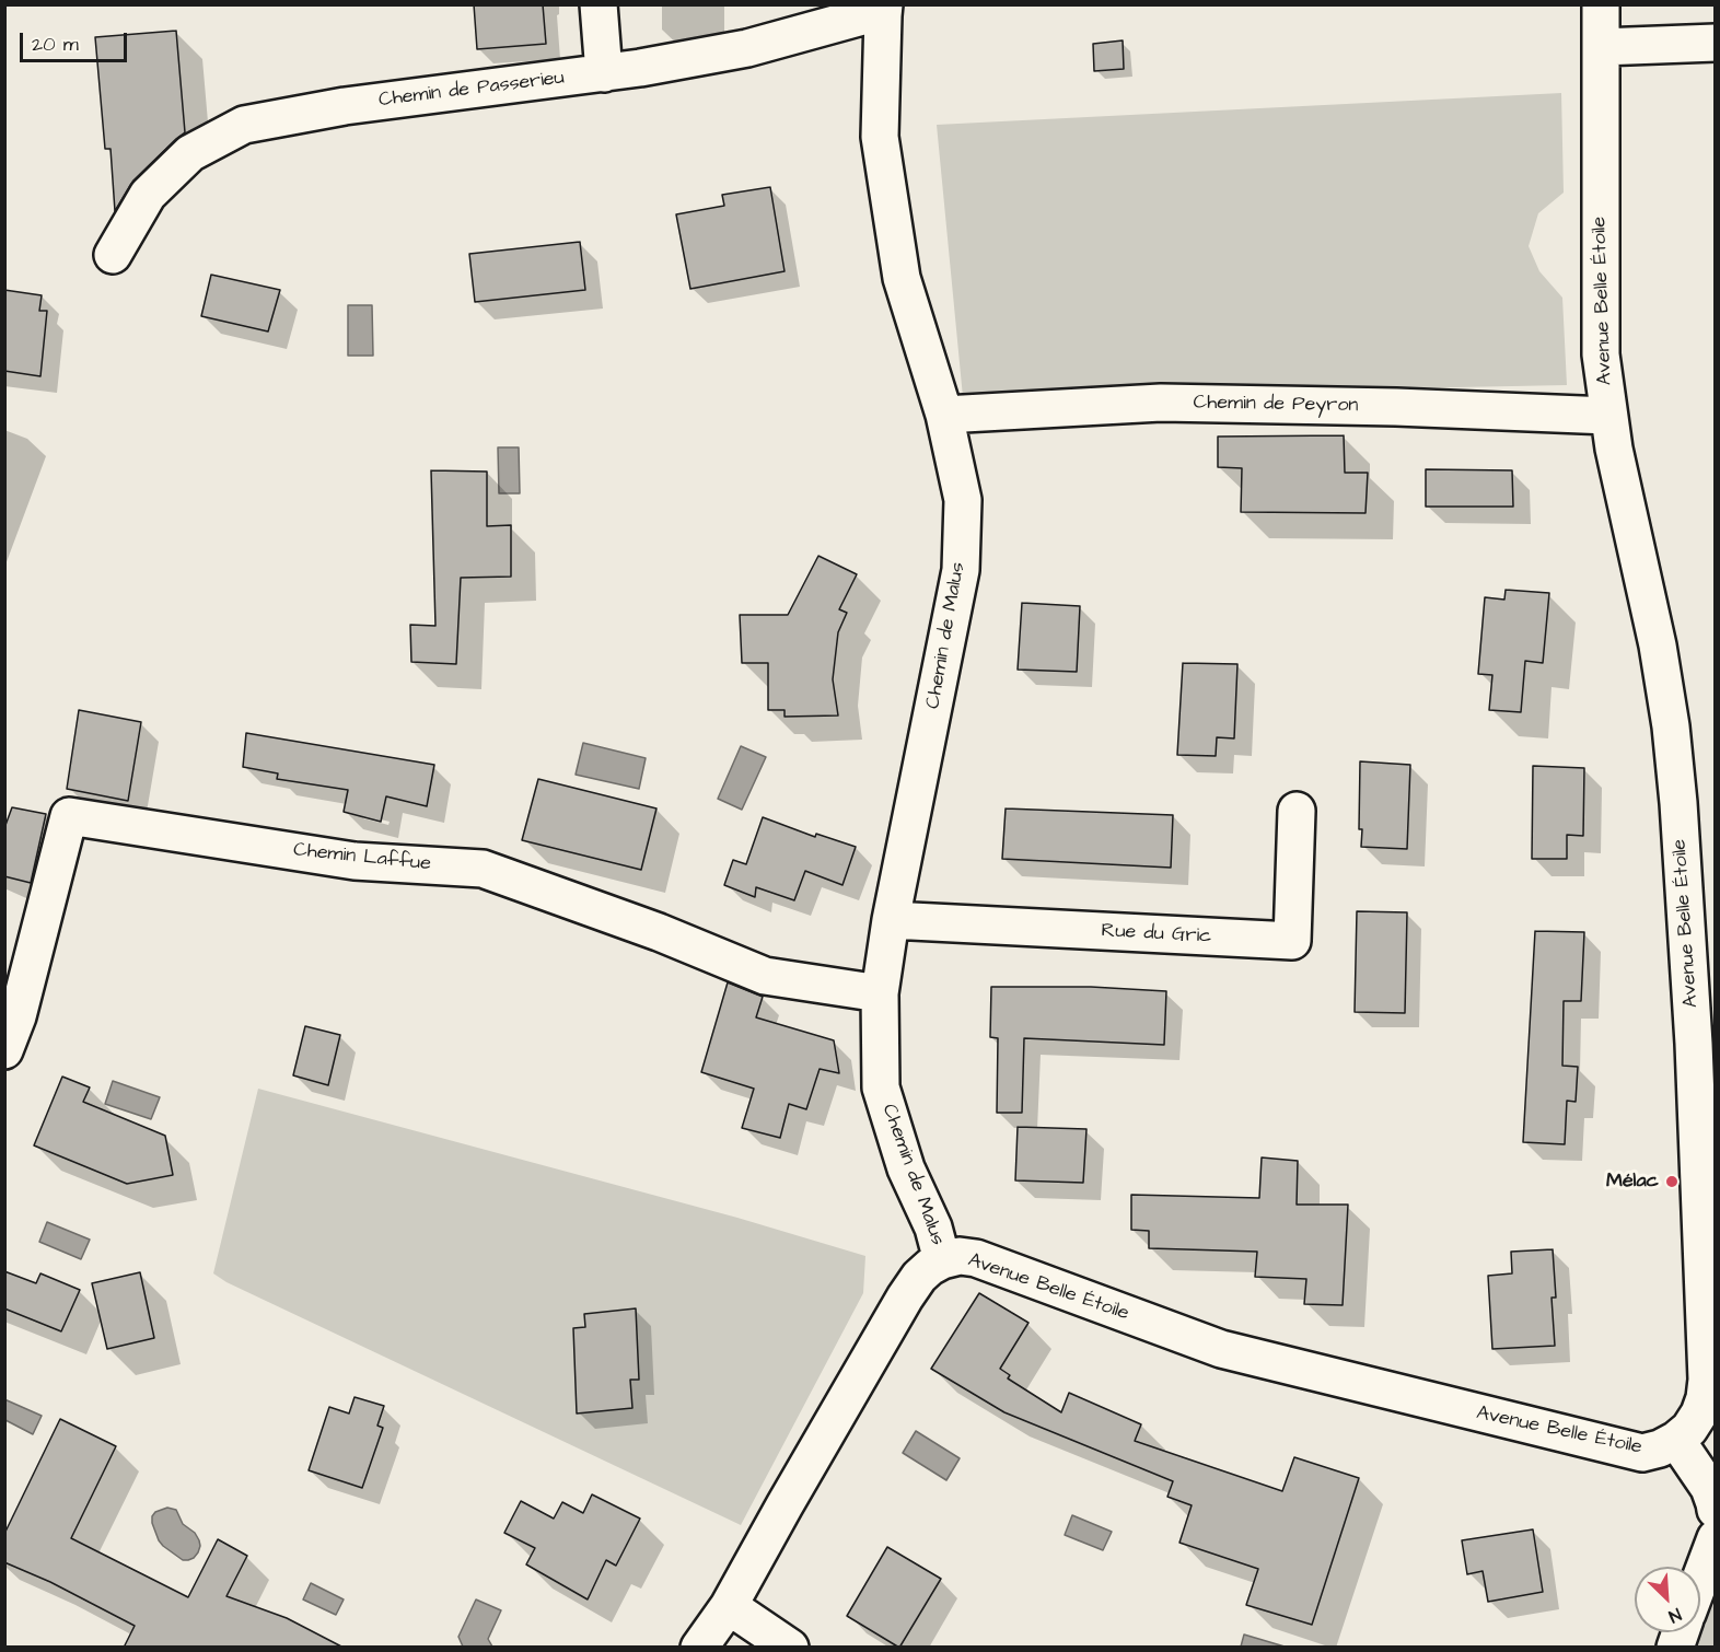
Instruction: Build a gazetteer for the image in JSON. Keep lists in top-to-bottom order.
{
  "streets": {
    "street": [
      "Chemin de Passerieu",
      "Avenue Belle Étoile",
      "Chemin de Peyron",
      "Chemin de Malus",
      "Chemin Laffue",
      "Rue du Gric"
    ]
  },
  "crossings": [
    ["Chemin de Passerieu", "Chemin de Malus"],
    ["Avenue Belle Étoile", "Chemin de Peyron"],
    ["Avenue Belle Étoile", "Chemin de Malus"],
    ["Chemin de Peyron", "Chemin de Malus"],
    ["Chemin de Malus", "Chemin Laffue"],
    ["Chemin de Malus", "Rue du Gric"]
  ],
  "places": ["Mélac"],
  "scale_bar": "20 m",
  "north": "bottom right"
}
